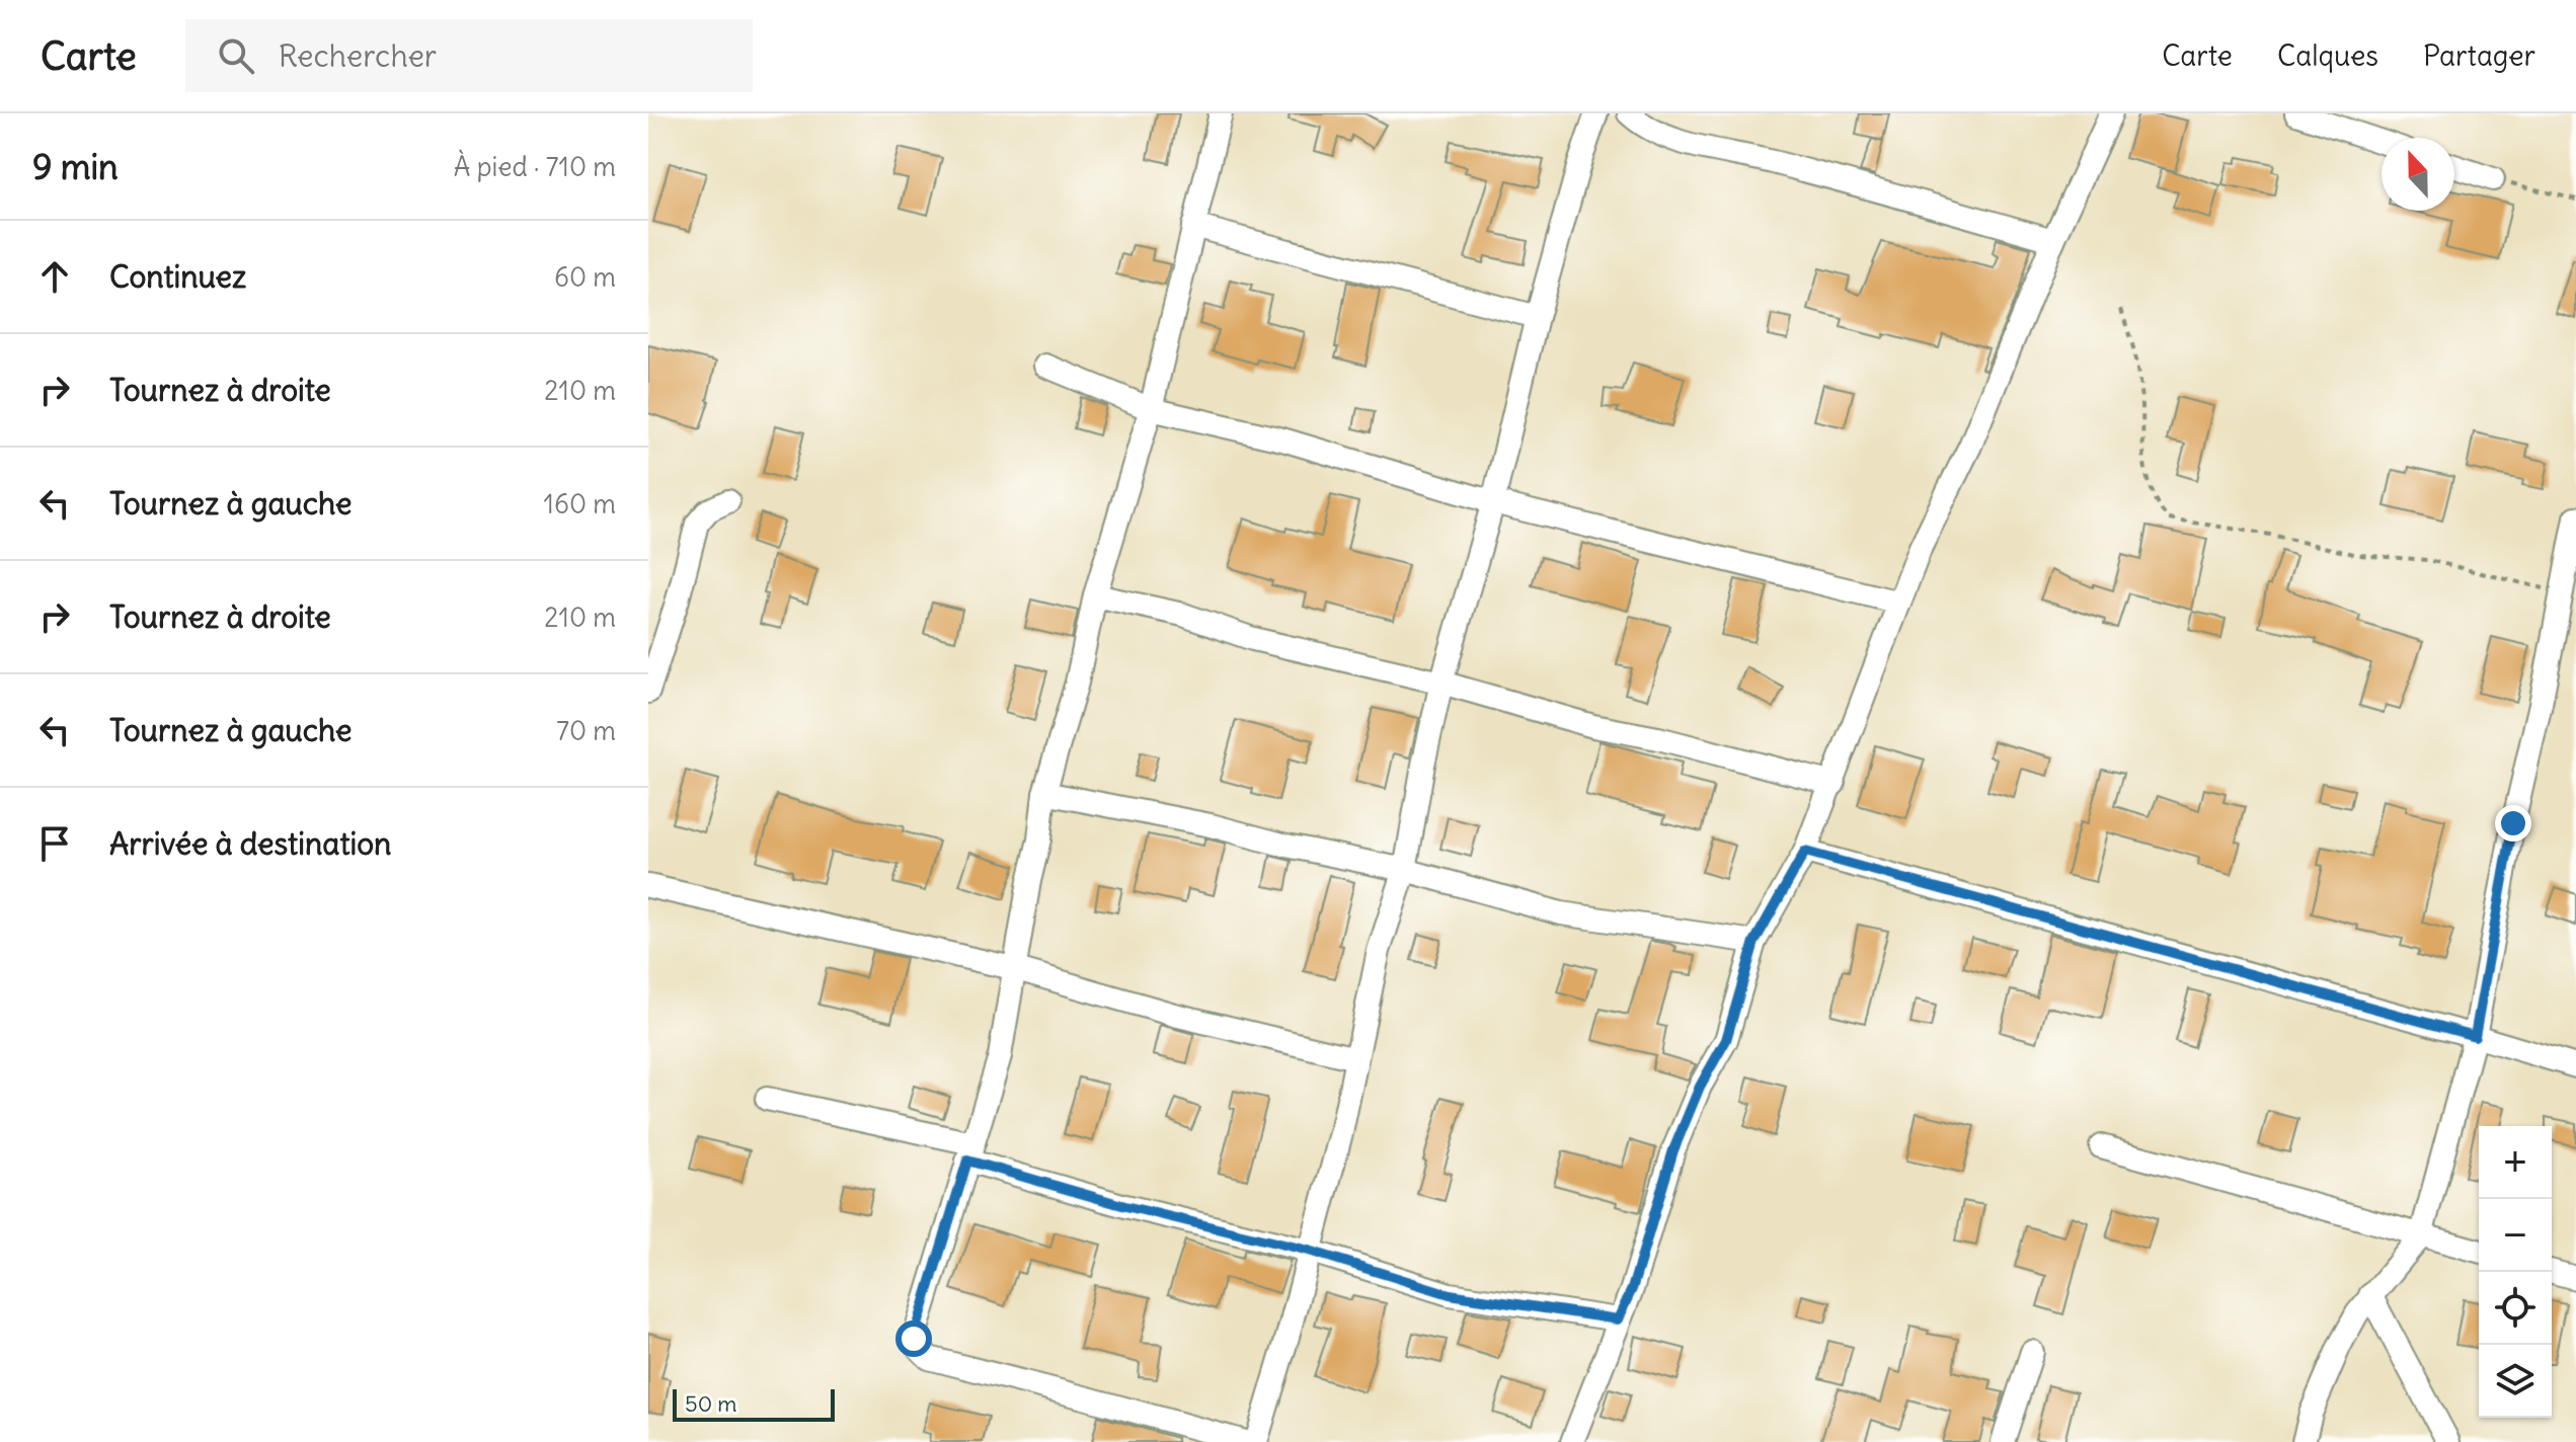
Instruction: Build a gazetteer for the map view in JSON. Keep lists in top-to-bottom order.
{
  "scale_bar": "50 m",
  "north": "top",
  "page": {
    "header": "Carte",
    "search": "Rechercher",
    "nav": ["Carte", "Calques", "Partager"],
    "heading": ["9 min", "À pied · 710 m"],
    "list": [
      ["Continuez", "60 m"],
      ["Tournez à droite", "210 m"],
      ["Tournez à gauche", "160 m"],
      ["Tournez à droite", "210 m"],
      ["Tournez à gauche", "70 m"],
      "Arrivée à destination"
    ],
    "map_buttons": ["+", "−"],
    "scale": "50 m"
  }
}
